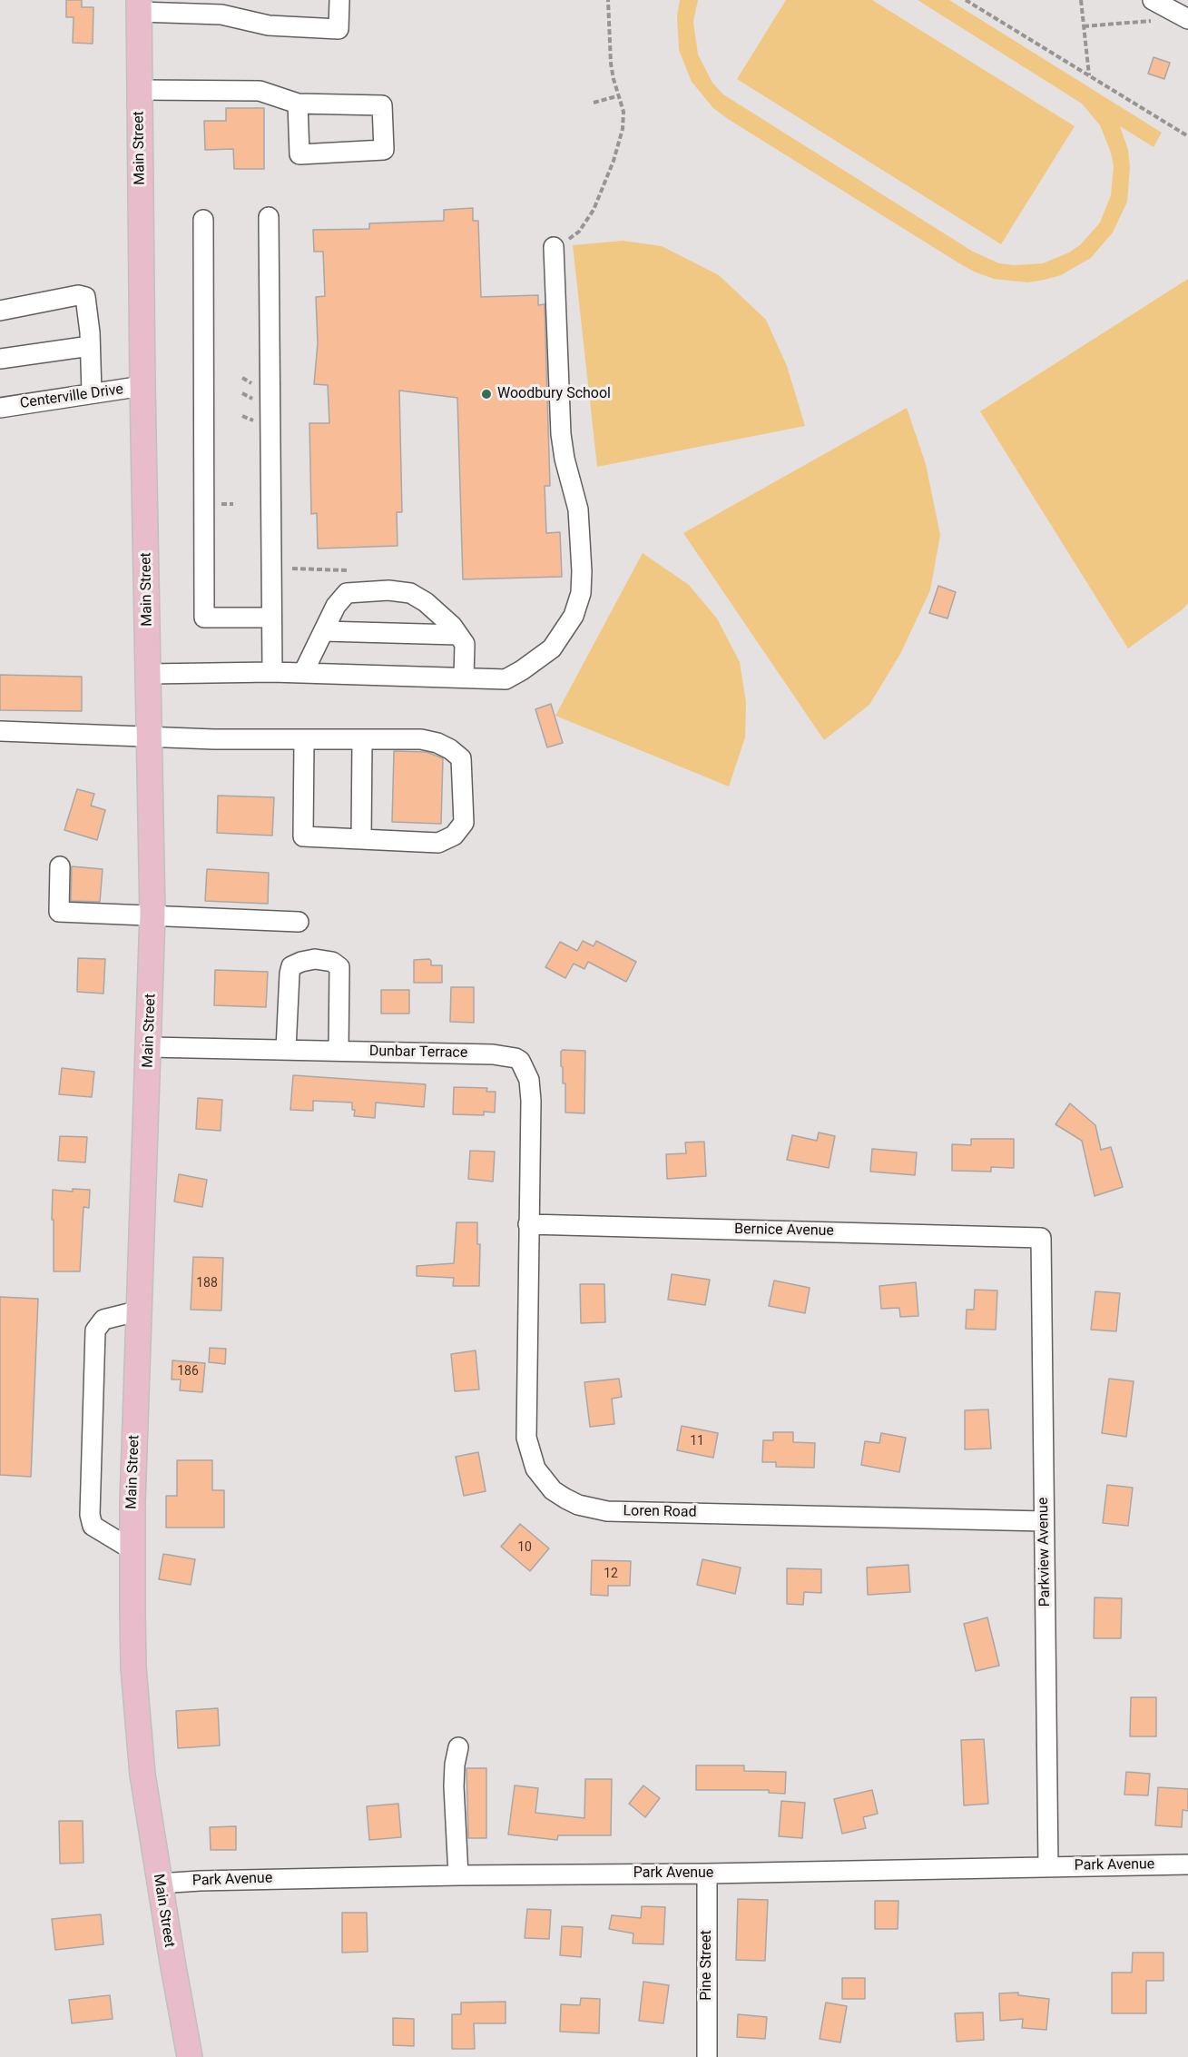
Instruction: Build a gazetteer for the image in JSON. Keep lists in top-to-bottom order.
{
  "streets": {
    "main road": ["Main Street"],
    "street": [
      "Centerville Drive",
      "Dunbar Terrace",
      "Bernice Avenue",
      "Loren Road",
      "Parkview Avenue",
      "Park Avenue",
      "Pine Street"
    ]
  },
  "crossings": [
    ["Main Street", "Centerville Drive"],
    ["Main Street", "Dunbar Terrace"],
    ["Main Street", "Park Avenue"],
    ["Dunbar Terrace", "Bernice Avenue"],
    ["Dunbar Terrace", "Loren Road"],
    ["Bernice Avenue", "Loren Road"],
    ["Bernice Avenue", "Parkview Avenue"],
    ["Loren Road", "Parkview Avenue"],
    ["Parkview Avenue", "Park Avenue"],
    ["Park Avenue", "Pine Street"]
  ],
  "places": ["Woodbury School"],
  "house_numbers": [
    "188",
    "186",
    "11",
    "10",
    "12"
  ]
}
